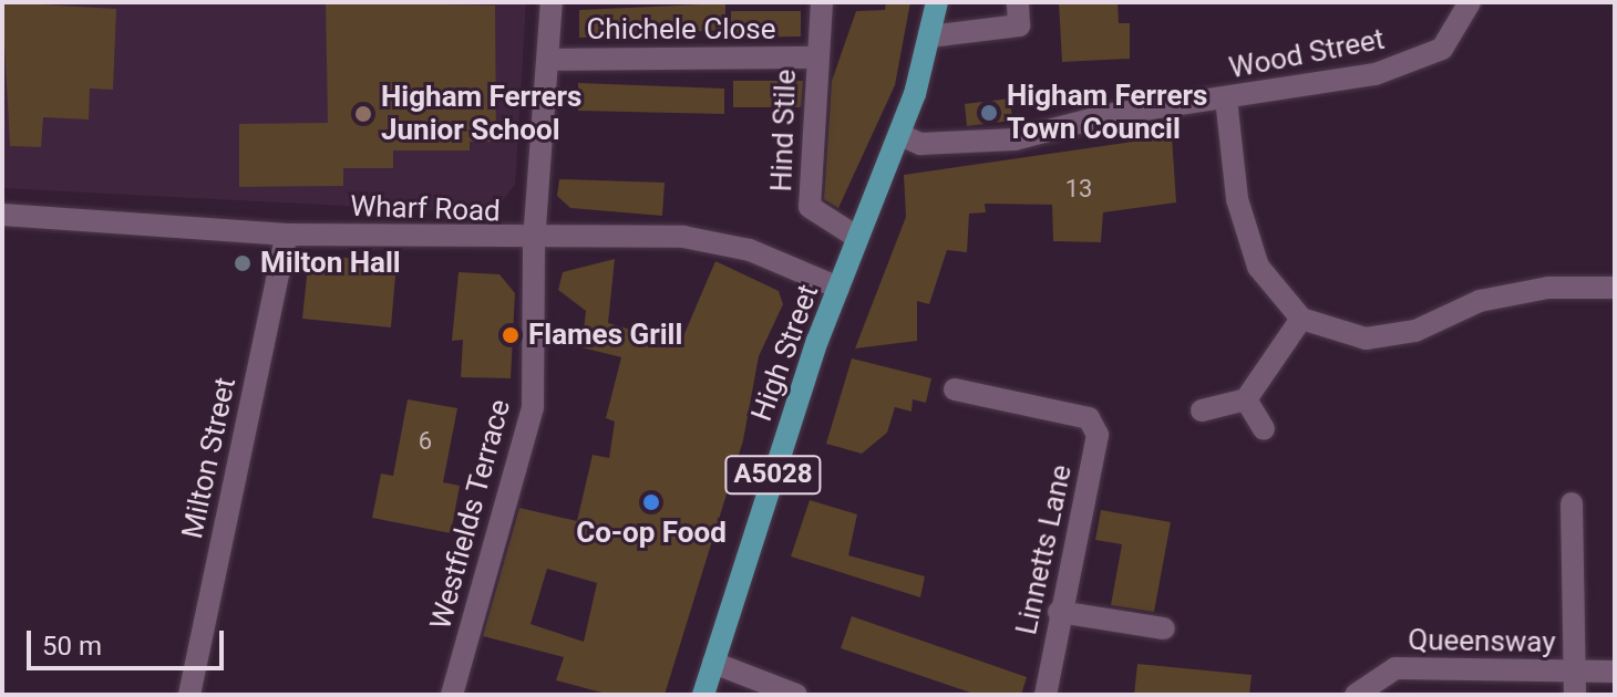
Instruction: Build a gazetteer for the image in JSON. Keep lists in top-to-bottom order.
{
  "streets": {
    "main road": ["High Street", "A5028"],
    "street": [
      "Chichele Close",
      "Wood Street",
      "Hind Stile",
      "Wharf Road",
      "Milton Street",
      "Westfields Terrace",
      "Linnetts Lane",
      "Queensway"
    ]
  },
  "crossings": [
    ["Chichele Close", "Hind Stile"],
    ["Chichele Close", "Westfields Terrace"],
    ["Wood Street", "High Street"],
    ["Wood Street", "A5028"],
    ["Hind Stile", "High Street"],
    ["Wharf Road", "High Street"],
    ["Wharf Road", "Milton Street"],
    ["Wharf Road", "Westfields Terrace"],
    ["High Street", "A5028"]
  ],
  "places": [
    "Higham Ferrers Town Council",
    "Higham Ferrers Junior School",
    "Milton Hall",
    "Flames Grill",
    "Co-op Food"
  ],
  "house_numbers": ["13", "6"],
  "scale_bar": "50 m"
}
